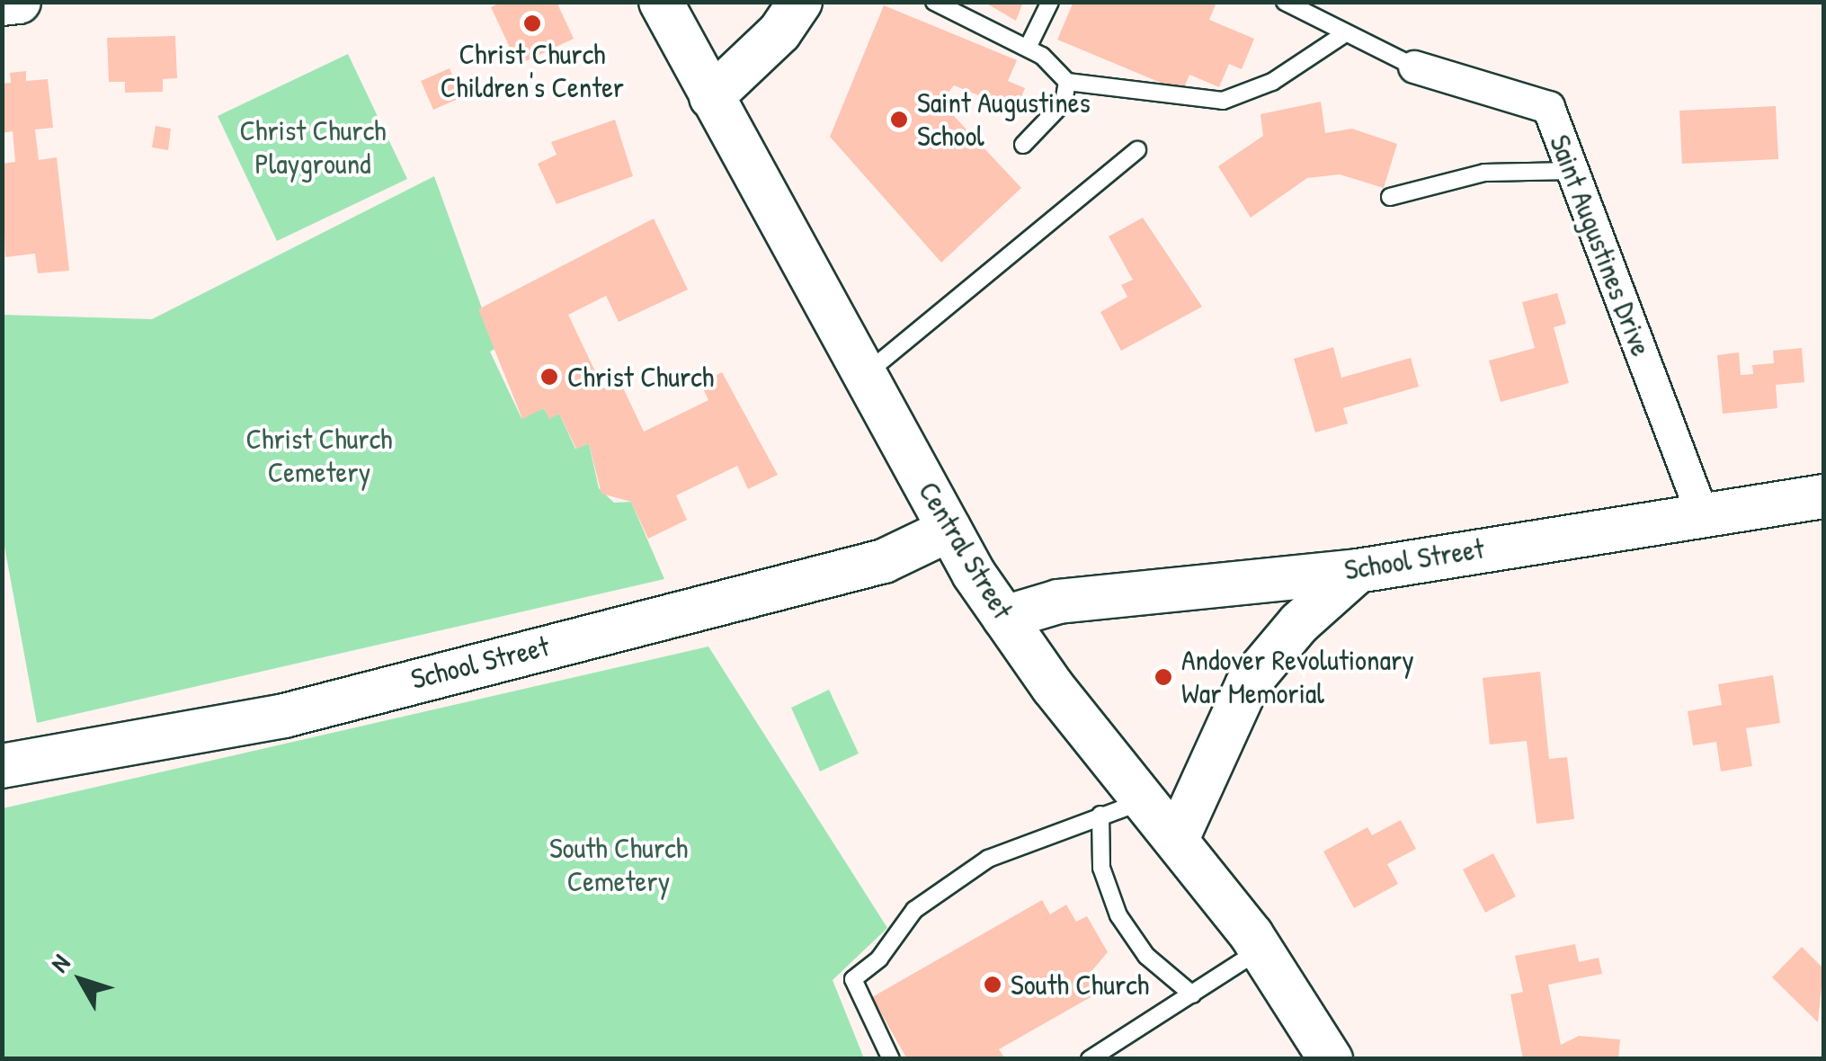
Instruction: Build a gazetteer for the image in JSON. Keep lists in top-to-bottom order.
{
  "streets": {
    "main road": ["Central Street", "School Street"],
    "street": ["Saint Augustines Drive"]
  },
  "crossings": [
    ["Saint Augustines Drive", "School Street"],
    ["Central Street", "School Street"]
  ],
  "parks": ["Christ Church Playground", "Christ Church Cemetery", "South Church Cemetery"],
  "places": [
    "Christ Church Children's Center",
    "Saint Augustines School",
    "Christ Church",
    "Andover Revolutionary War Memorial",
    "South Church"
  ],
  "north": "top left"
}
